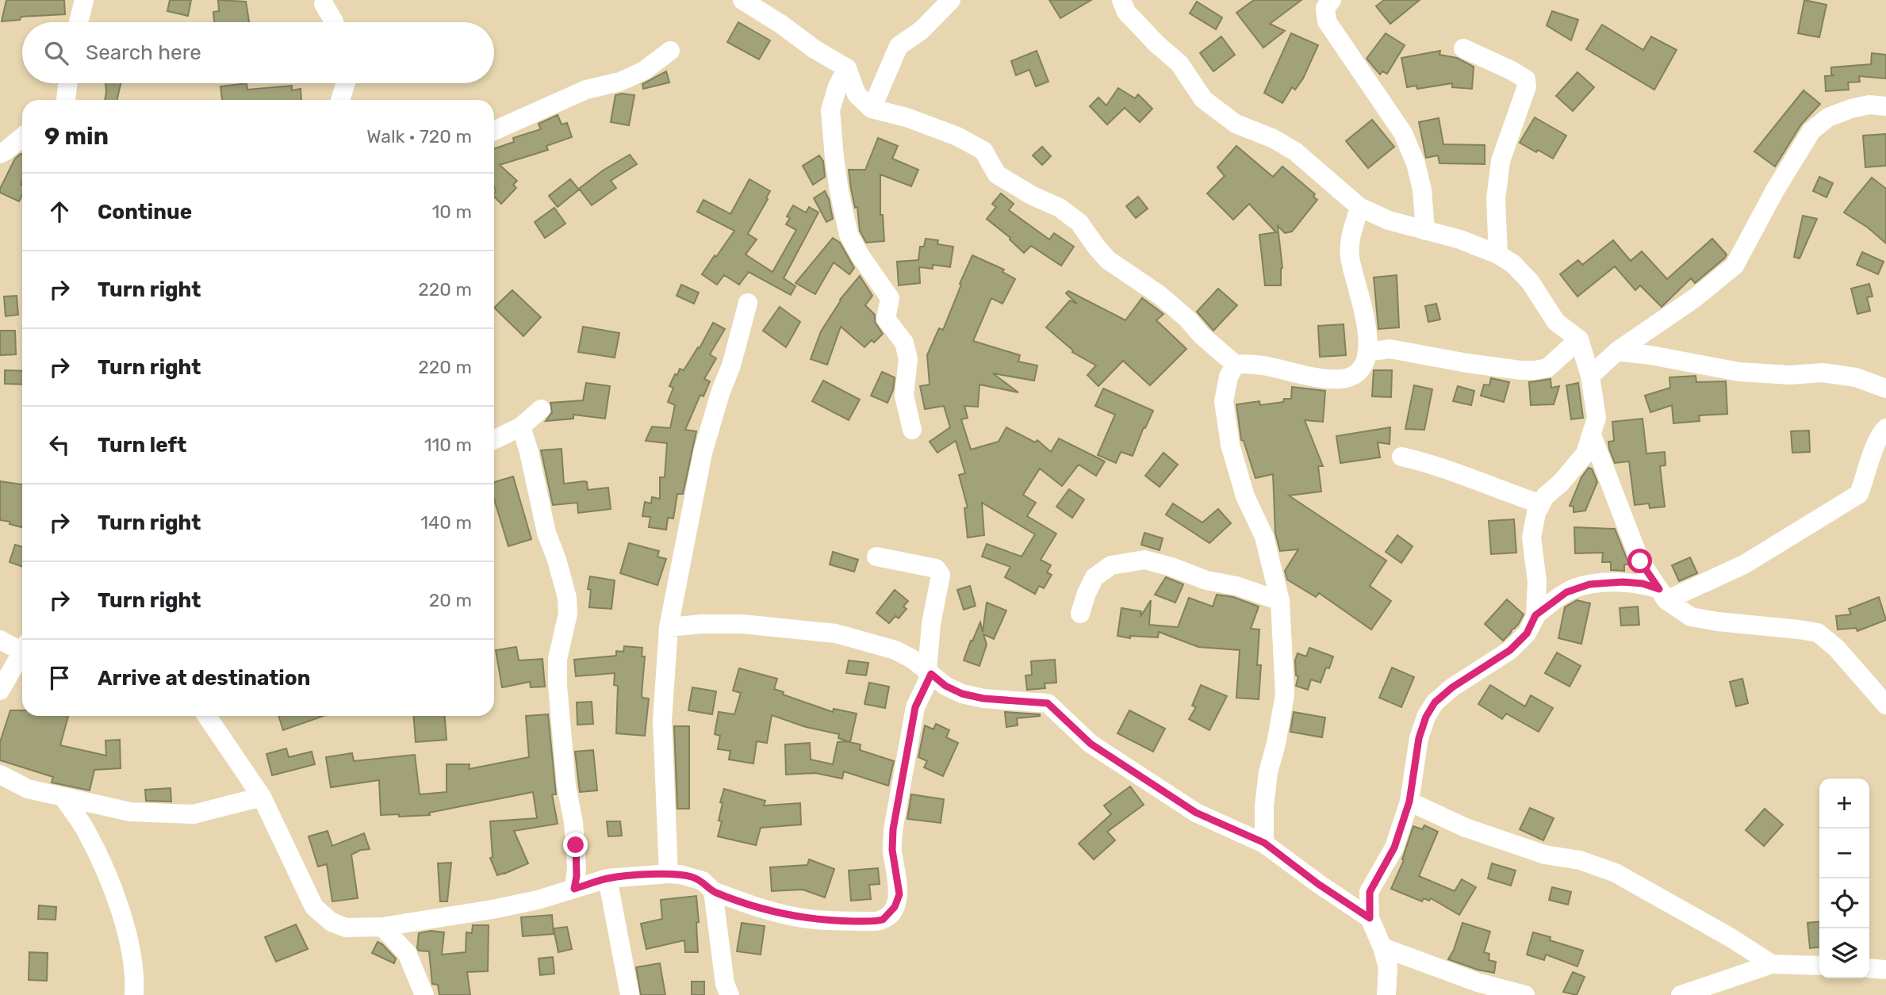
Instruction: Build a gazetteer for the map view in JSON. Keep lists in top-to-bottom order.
{
  "page": {
    "search": "Search here",
    "heading": ["9 min", "Walk · 720 m"],
    "list": [
      ["Continue", "10 m"],
      ["Turn right", "220 m"],
      ["Turn right", "220 m"],
      ["Turn left", "110 m"],
      ["Turn right", "140 m"],
      ["Turn right", "20 m"],
      "Arrive at destination"
    ],
    "map_buttons": ["+", "−"]
  }
}
